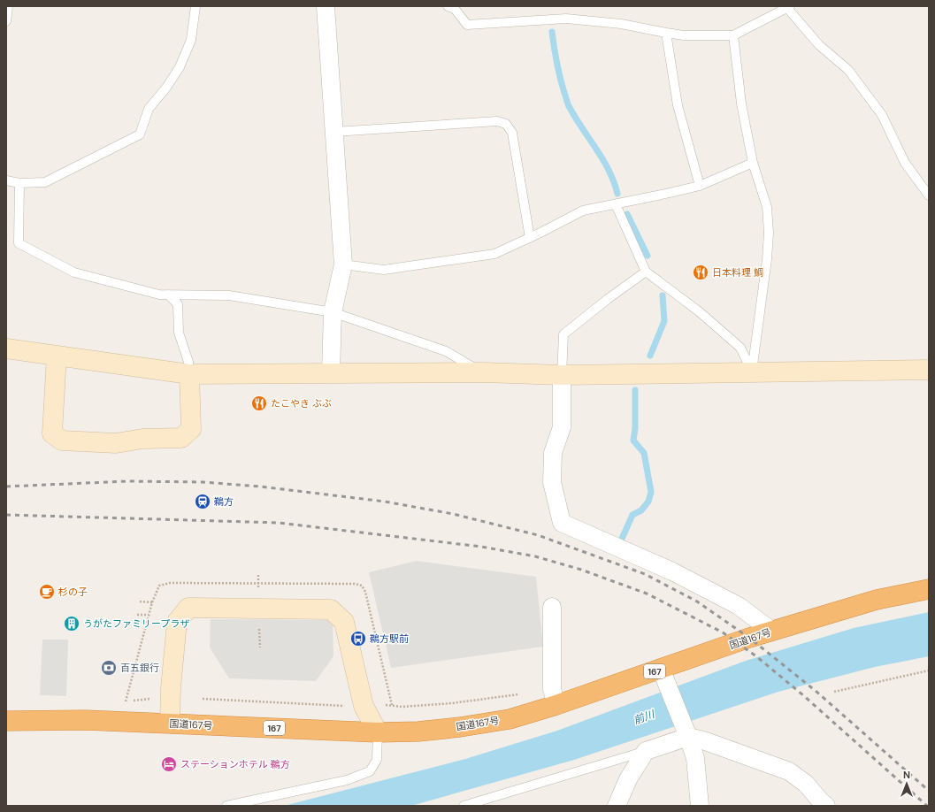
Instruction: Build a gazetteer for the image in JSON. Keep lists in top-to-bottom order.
{
  "streets": {
    "highway": ["国道167号", "167"]
  },
  "water": ["前川"],
  "places": {
    "restaurant": ["日本料理 鯛", "たこやき ぶぶ"],
    "station": ["鵜方"],
    "cafe": ["杉の子"],
    "building": ["うがたファミリープラザ"],
    "bus stop": ["鵜方駅前"],
    "bank": ["百五銀行"],
    "hotel": ["ステーションホテル 鵜方"]
  },
  "north": "top"
}
